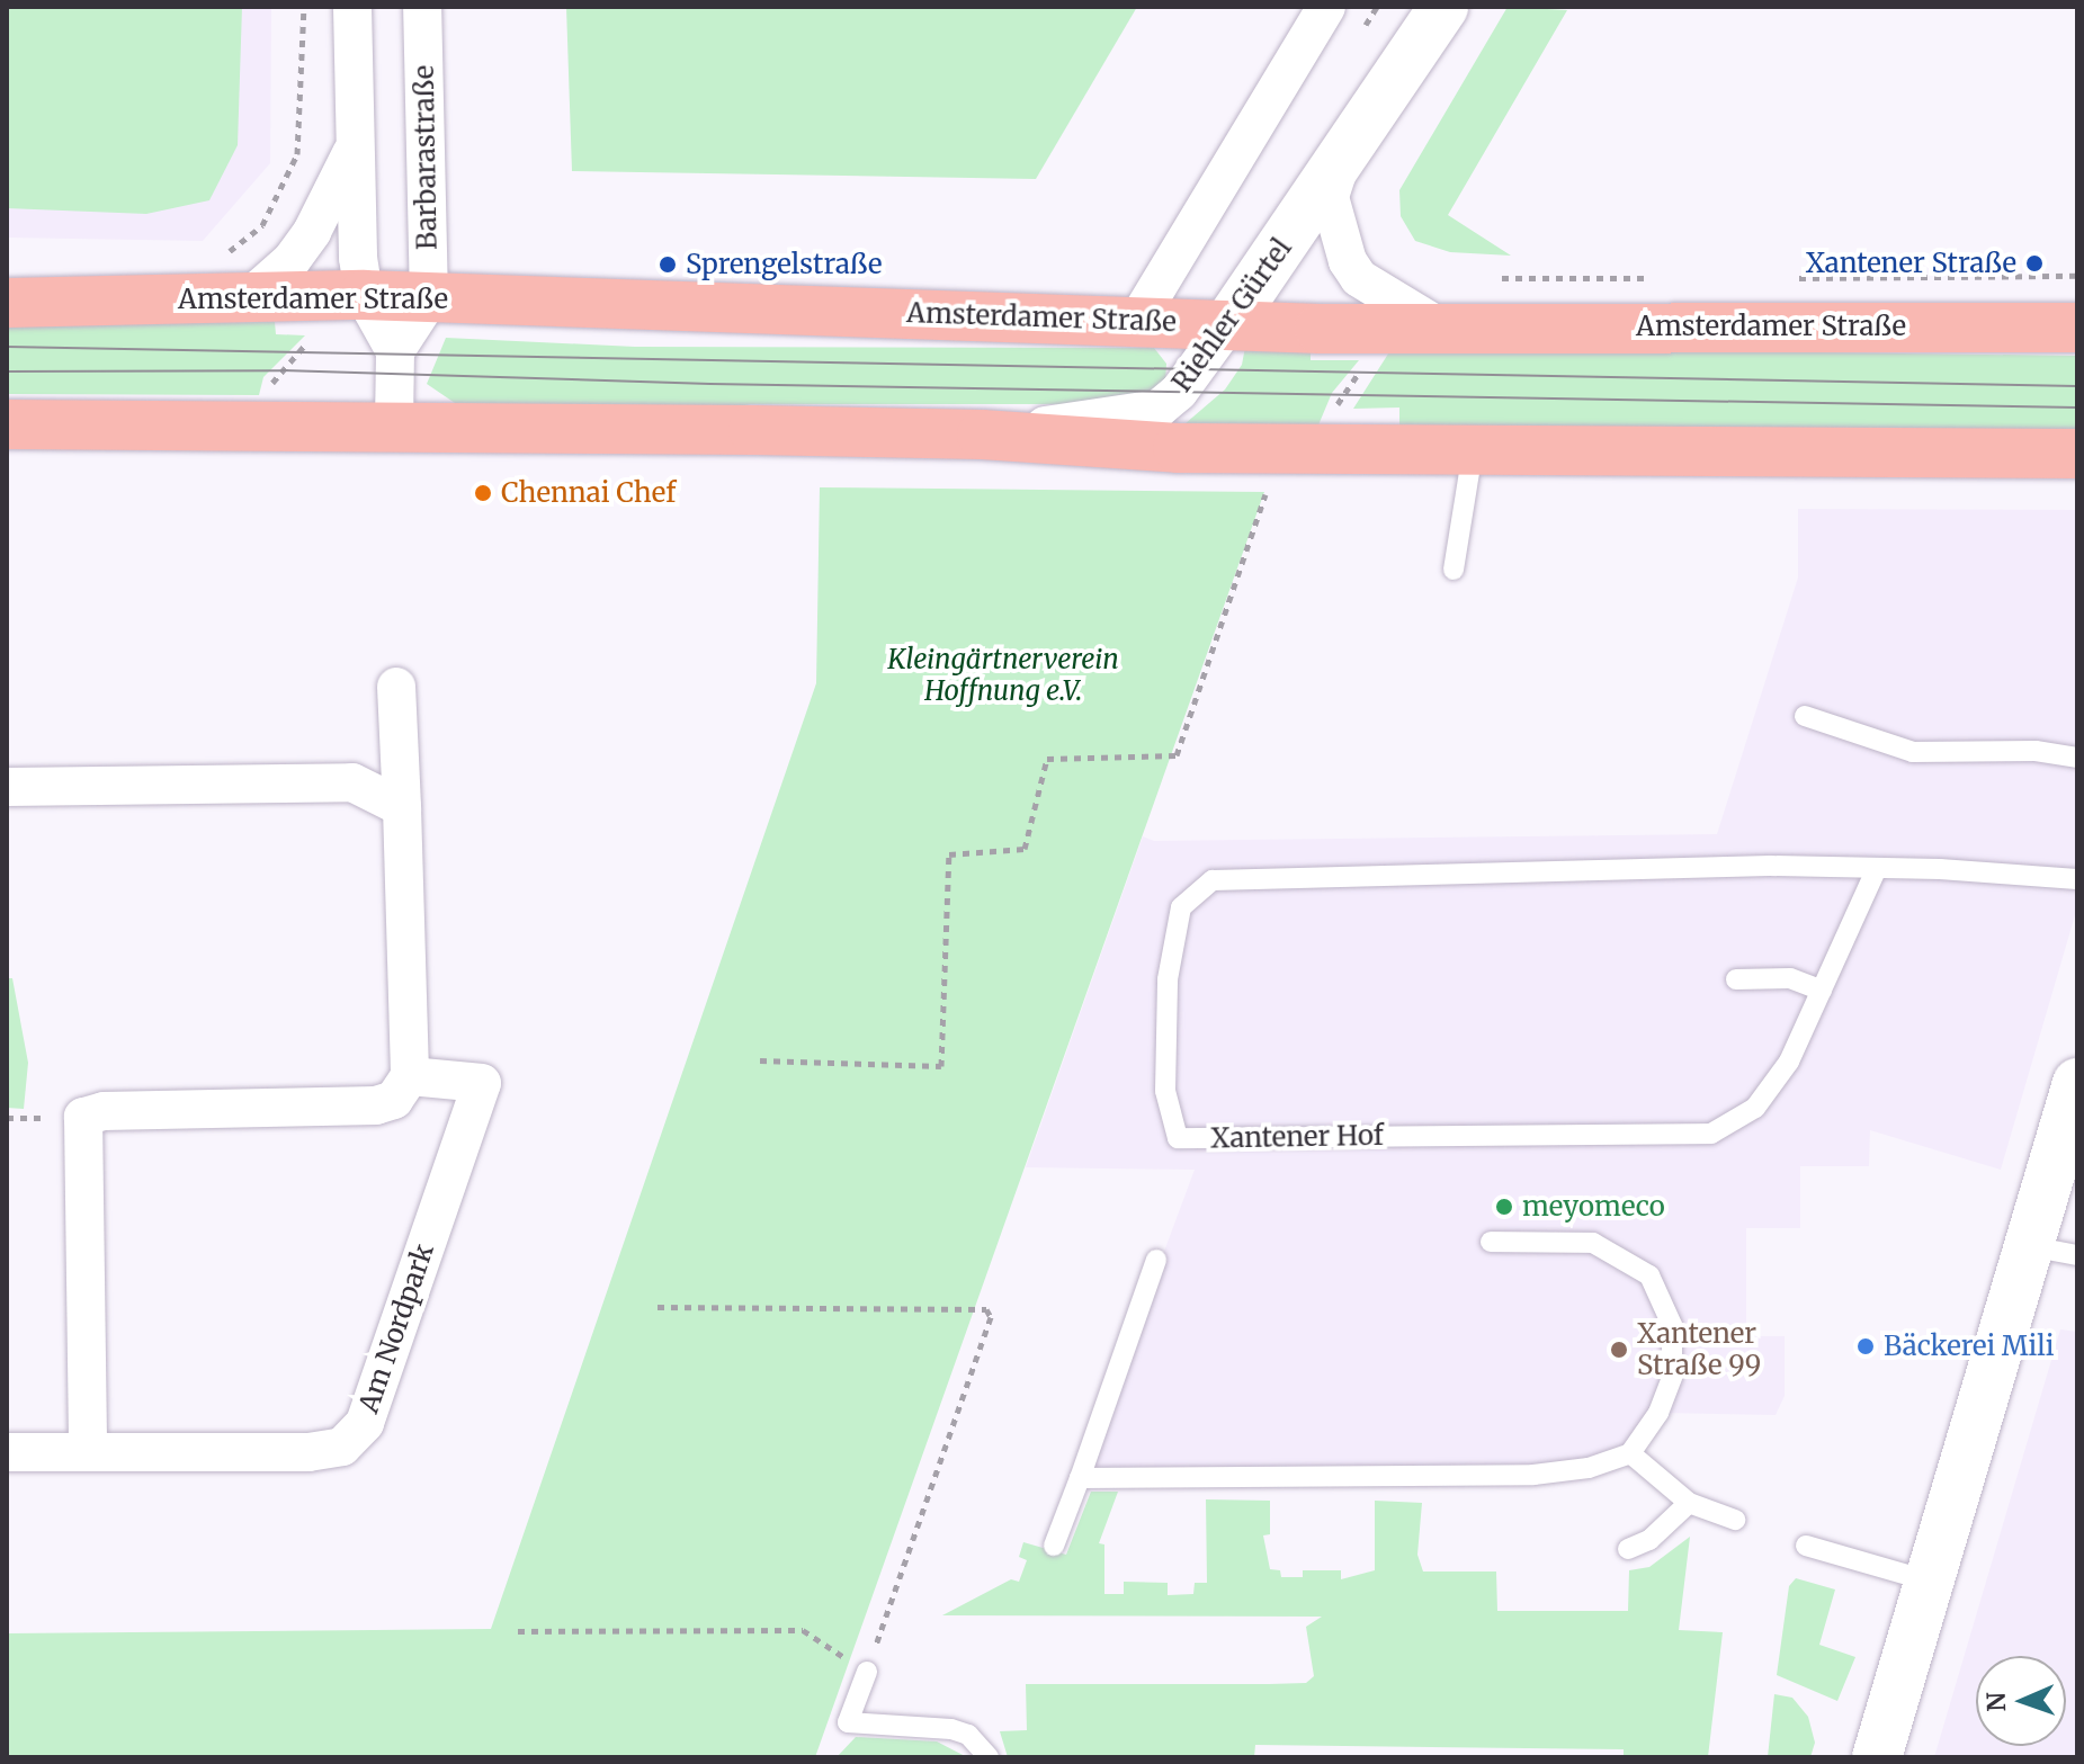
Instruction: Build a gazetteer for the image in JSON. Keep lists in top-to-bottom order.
{
  "streets": {
    "main road": ["Amsterdamer Straße"],
    "street": ["Barbarastraße", "Riehler Gürtel", "Am Nordpark"],
    "lane": ["Xantener Hof"]
  },
  "crossings": [
    ["Barbarastraße", "Amsterdamer Straße"],
    ["Amsterdamer Straße", "Riehler Gürtel"]
  ],
  "parks": ["Kleingärtnerverein Hoffnung e.V."],
  "places": [
    "Xantener Straße",
    "Sprengelstraße",
    "Chennai Chef",
    "meyomeco",
    "Bäckerei Mili",
    "Xantener Straße 99"
  ],
  "north": "left"
}
